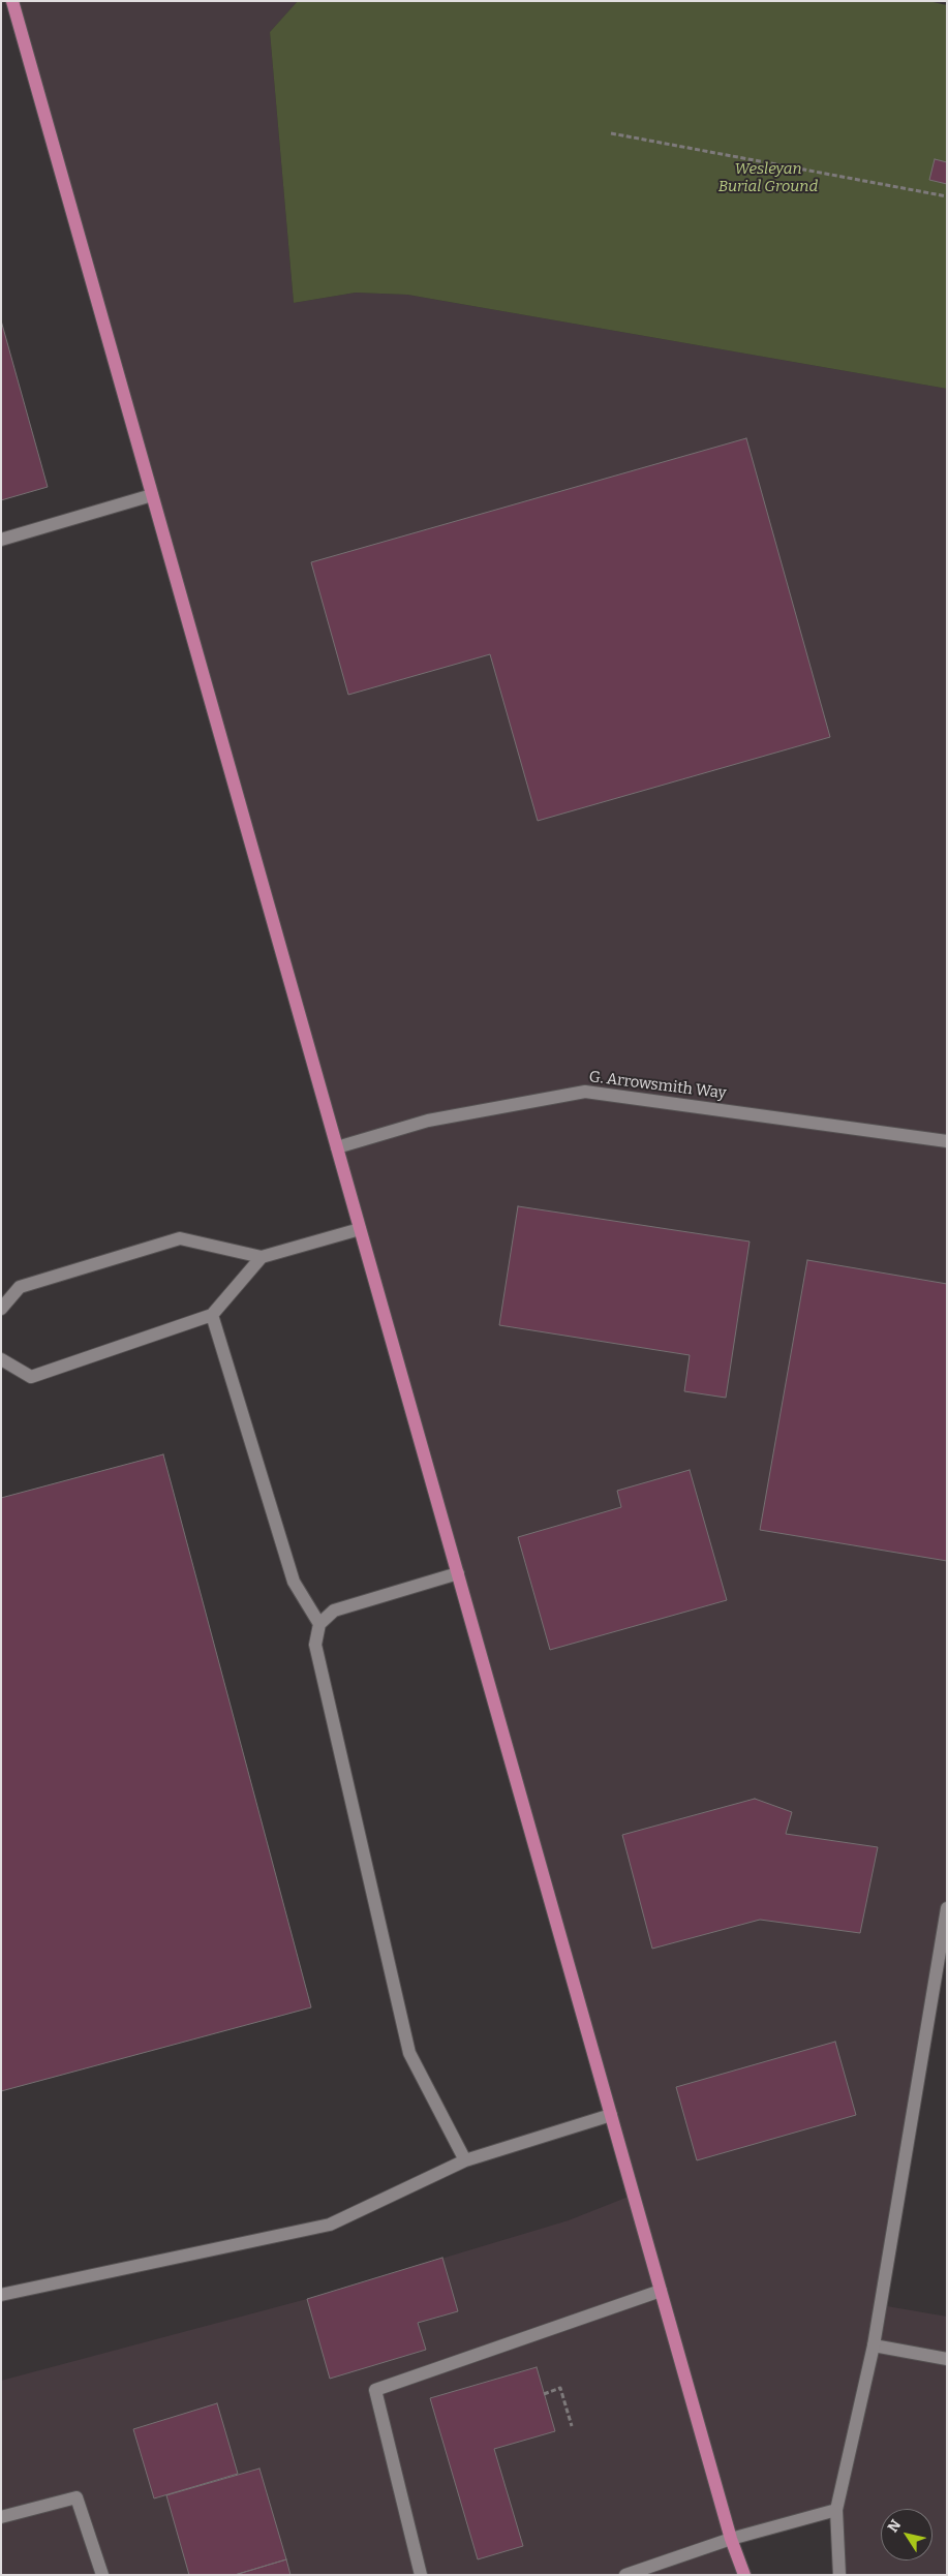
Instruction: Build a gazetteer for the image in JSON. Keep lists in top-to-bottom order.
{
  "streets": {
    "main road": ["G. Arrowsmith Way"]
  },
  "parks": ["Wesleyan Burial Ground"],
  "north": "top left"
}
